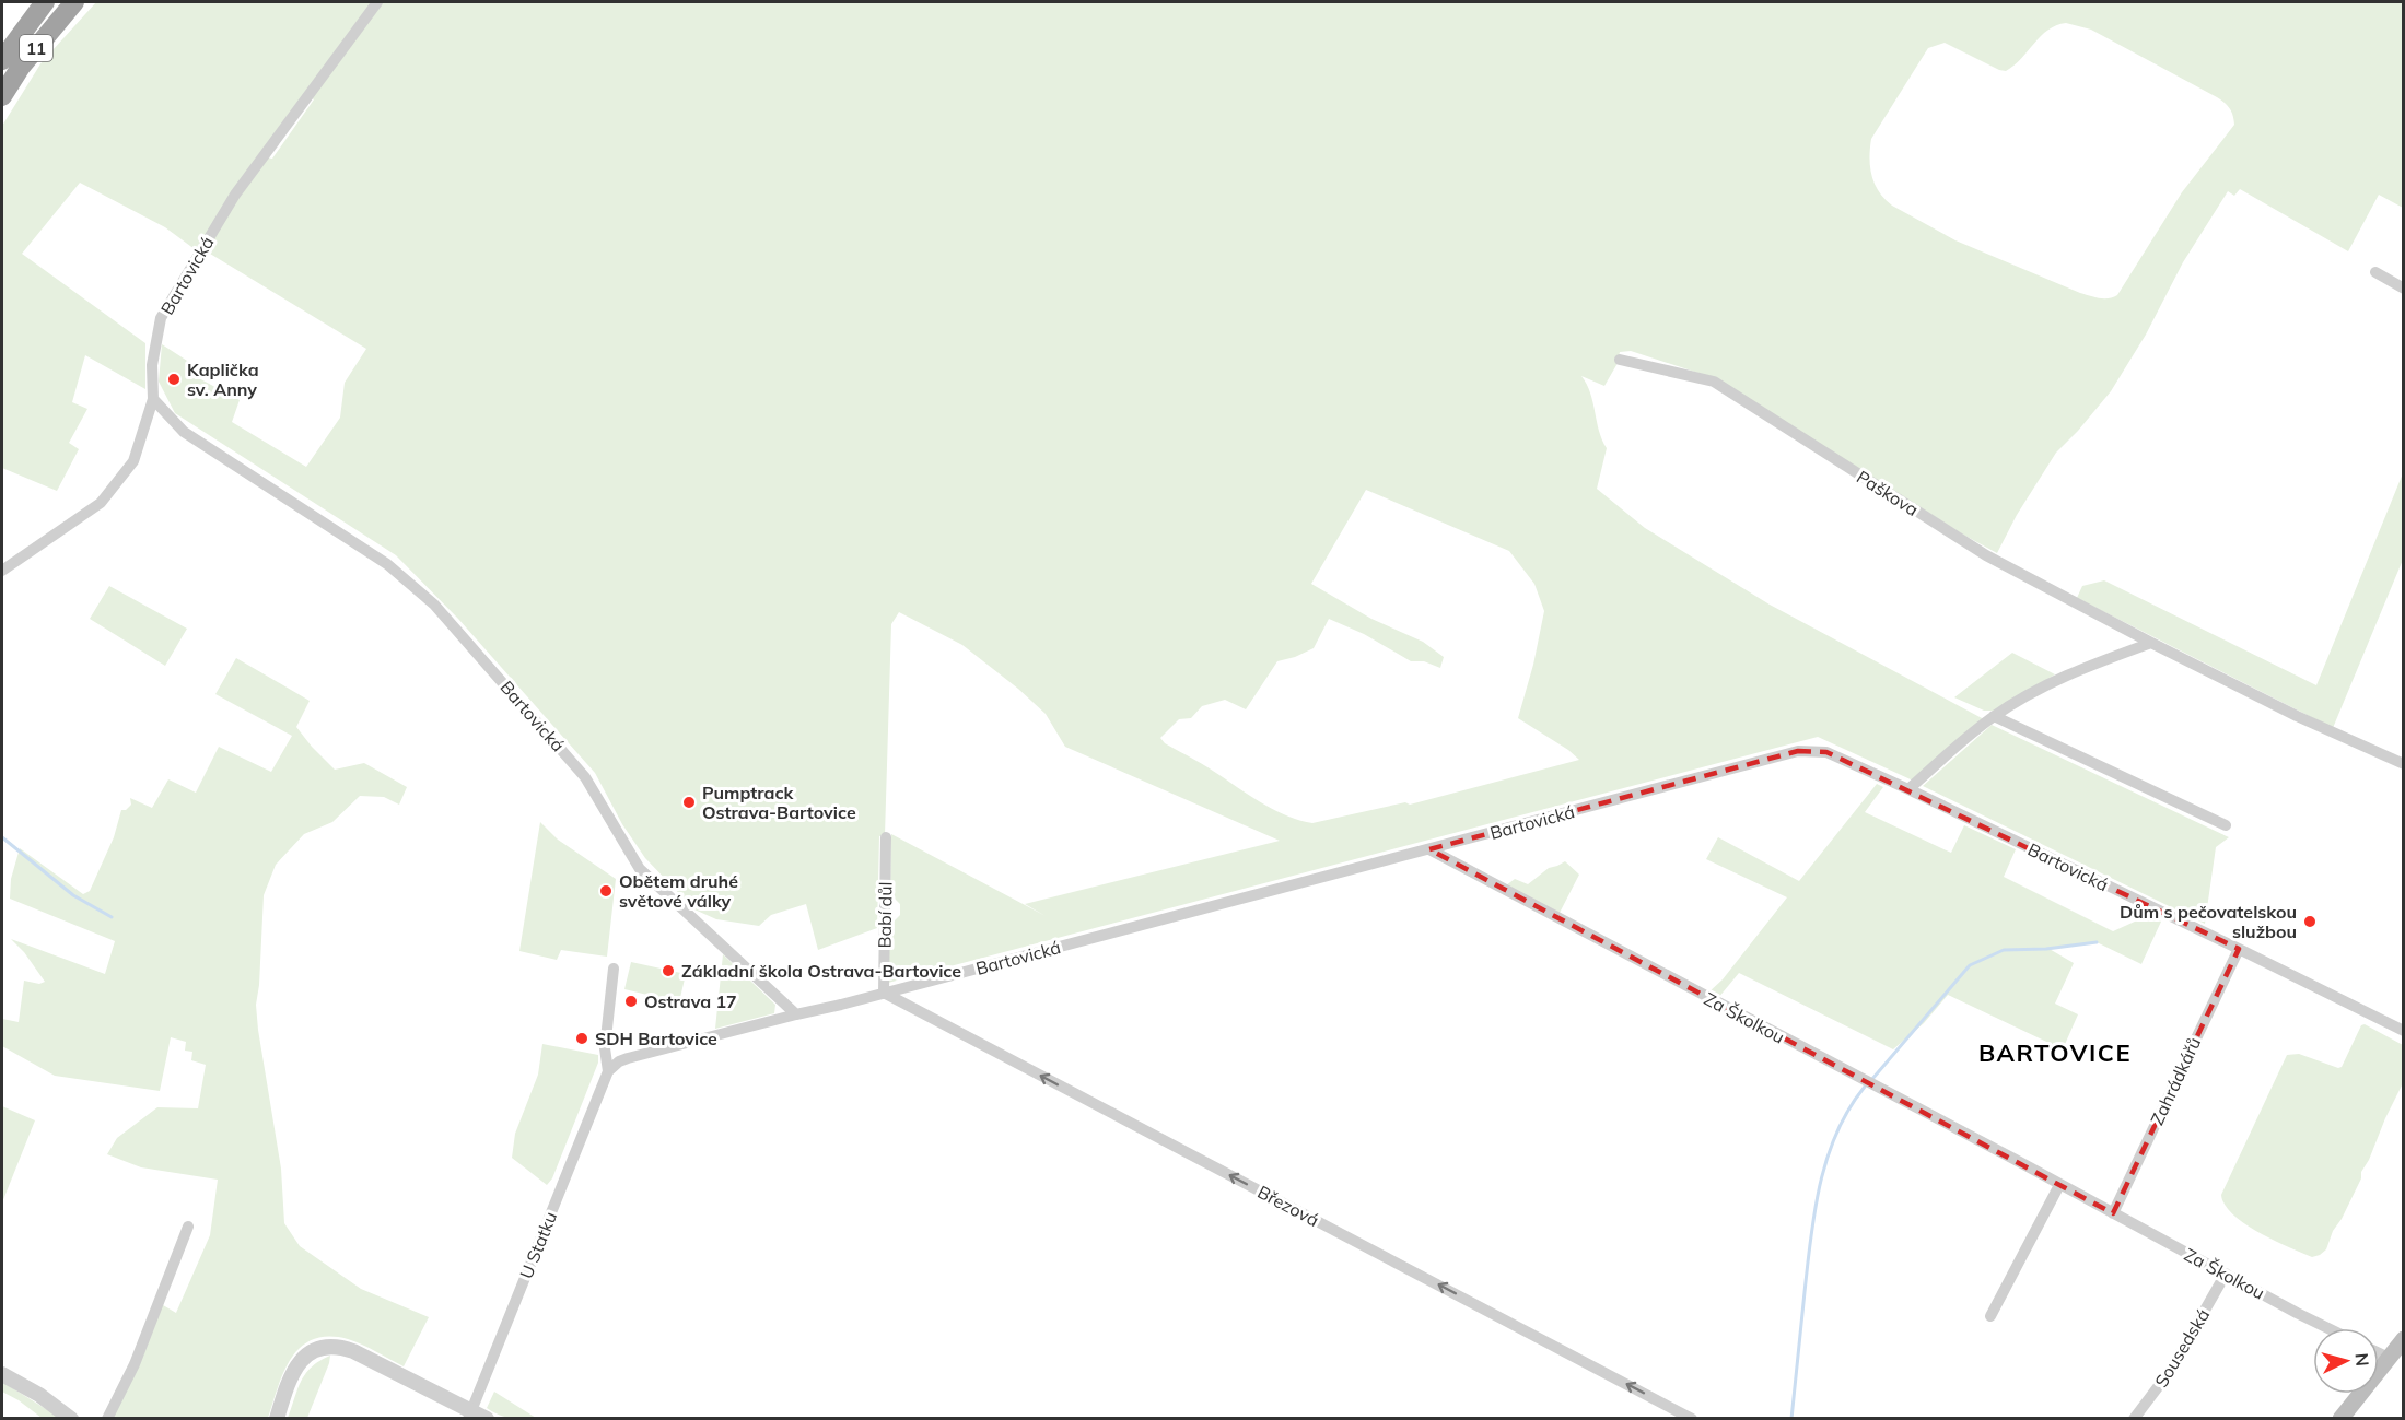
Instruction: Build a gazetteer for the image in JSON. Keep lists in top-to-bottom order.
{
  "streets": {
    "highway": ["11"],
    "street": [
      "Bartovická",
      "Paškova",
      "Babí důl",
      "Za Školkou",
      "Zahrádkářů",
      "Březová",
      "U Statku",
      "Sousedská"
    ]
  },
  "crossings": [
    ["Bartovická", "Babí důl"],
    ["Bartovická", "Za Školkou"],
    ["Bartovická", "Zahrádkářů"],
    ["Bartovická", "Březová"],
    ["Babí důl", "Březová"],
    ["Za Školkou", "Zahrádkářů"],
    ["Za Školkou", "Sousedská"]
  ],
  "one_way": ["Březová"],
  "districts": ["BARTOVICE"],
  "places": [
    "Kaplička sv. Anny",
    "Pumptrack Ostrava-Bartovice",
    "Obětem druhé světové války",
    "Dům s pečovatelskou službou",
    "Základní škola Ostrava-Bartovice",
    "Ostrava 17",
    "SDH Bartovice"
  ],
  "north": "right"
}
